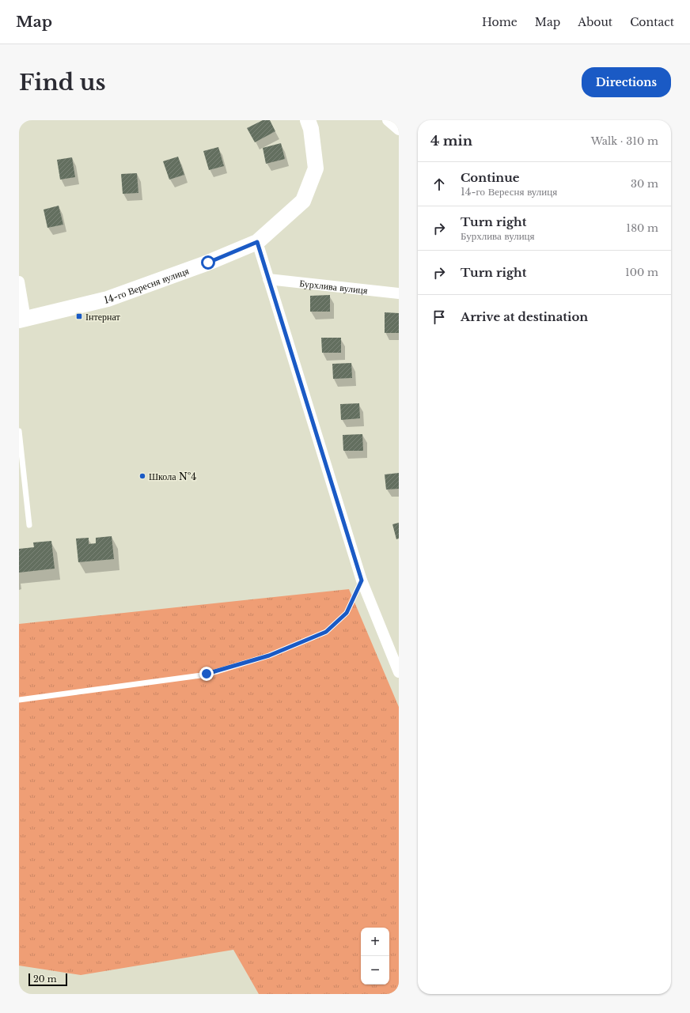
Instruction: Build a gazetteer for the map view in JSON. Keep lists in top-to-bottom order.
{
  "streets": {
    "street": ["14-го Вересня вулиця", "Бурхлива вулиця"]
  },
  "places": {
    "transit": ["Інтернат"],
    "other": ["Школа №4"]
  },
  "scale_bar": "20 m",
  "page": {
    "header": "Map",
    "nav": [
      "Home",
      "Map",
      "About",
      "Contact"
    ],
    "buttons": "Directions",
    "title": "Find us",
    "heading": ["4 min", "Walk · 310 m"],
    "list": [
      ["Continue", "14-го Вересня вулиця", "30 m"],
      ["Turn right", "Бурхлива вулиця", "180 m"],
      ["Turn right", "100 m"],
      "Arrive at destination"
    ],
    "map_buttons": ["+", "−"],
    "scale": "20 m"
  }
}
